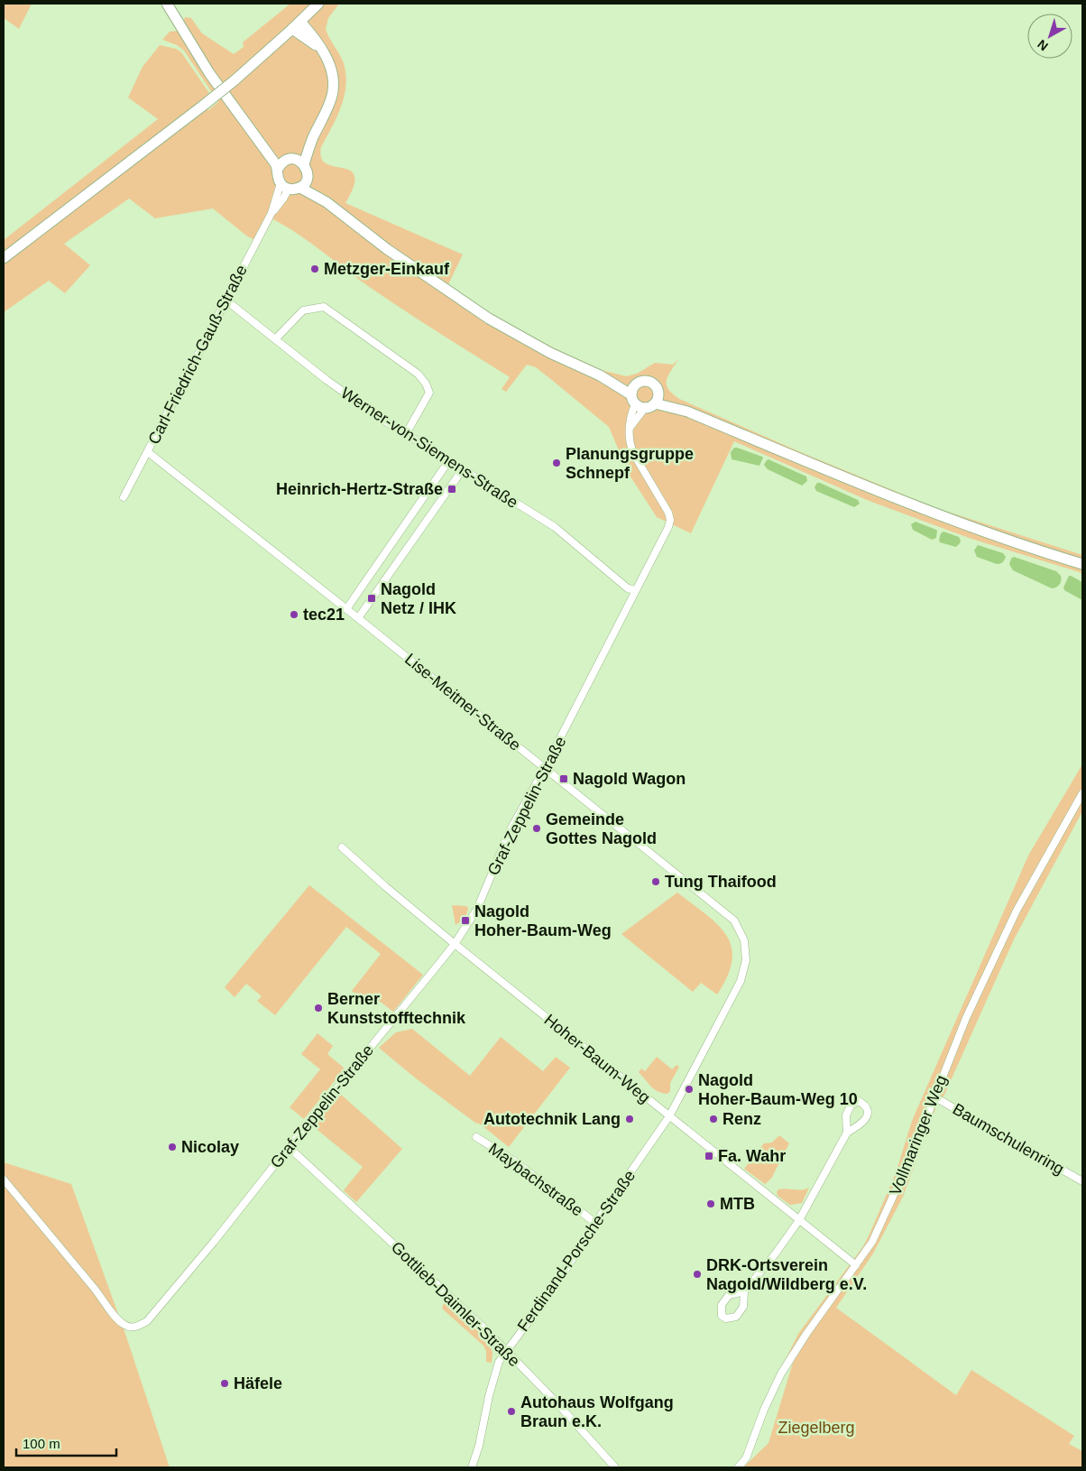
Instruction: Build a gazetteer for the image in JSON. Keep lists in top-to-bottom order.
{
  "streets": {
    "street": [
      "Carl-Friedrich-Gauß-Straße",
      "Werner-von-Siemens-Straße",
      "Lise-Meitner-Straße",
      "Graf-Zeppelin-Straße",
      "Hoher-Baum-Weg",
      "Vollmaringer Weg",
      "Baumschulenring",
      "Maybachstraße",
      "Ferdinand-Porsche-Straße",
      "Gottlieb-Daimler-Straße"
    ]
  },
  "crossings": [
    ["Carl-Friedrich-Gauß-Straße", "Werner-von-Siemens-Straße"],
    ["Carl-Friedrich-Gauß-Straße", "Lise-Meitner-Straße"],
    ["Werner-von-Siemens-Straße", "Graf-Zeppelin-Straße"],
    ["Lise-Meitner-Straße", "Graf-Zeppelin-Straße"],
    ["Lise-Meitner-Straße", "Hoher-Baum-Weg"],
    ["Lise-Meitner-Straße", "Ferdinand-Porsche-Straße"],
    ["Graf-Zeppelin-Straße", "Hoher-Baum-Weg"],
    ["Graf-Zeppelin-Straße", "Gottlieb-Daimler-Straße"],
    ["Hoher-Baum-Weg", "Vollmaringer Weg"],
    ["Hoher-Baum-Weg", "Ferdinand-Porsche-Straße"],
    ["Vollmaringer Weg", "Baumschulenring"],
    ["Maybachstraße", "Ferdinand-Porsche-Straße"],
    ["Ferdinand-Porsche-Straße", "Gottlieb-Daimler-Straße"]
  ],
  "parks": ["Ziegelberg"],
  "places": {
    "other": [
      "Metzger-Einkauf",
      "Planungsgruppe Schnepf",
      "tec21",
      "Gemeinde Gottes Nagold",
      "Tung Thaifood",
      "Berner Kunststofftechnik",
      "Nagold Hoher-Baum-Weg 10",
      "Autotechnik Lang",
      "Renz",
      "Nicolay",
      "MTB",
      "DRK-Ortsverein Nagold/Wildberg e.V.",
      "Häfele",
      "Autohaus Wolfgang Braun e.K."
    ],
    "transit": [
      "Heinrich-Hertz-Straße",
      "Nagold Netz / IHK",
      "Nagold Wagon",
      "Nagold Hoher-Baum-Weg",
      "Fa. Wahr"
    ]
  },
  "scale_bar": "100 m",
  "north": "bottom left"
}
